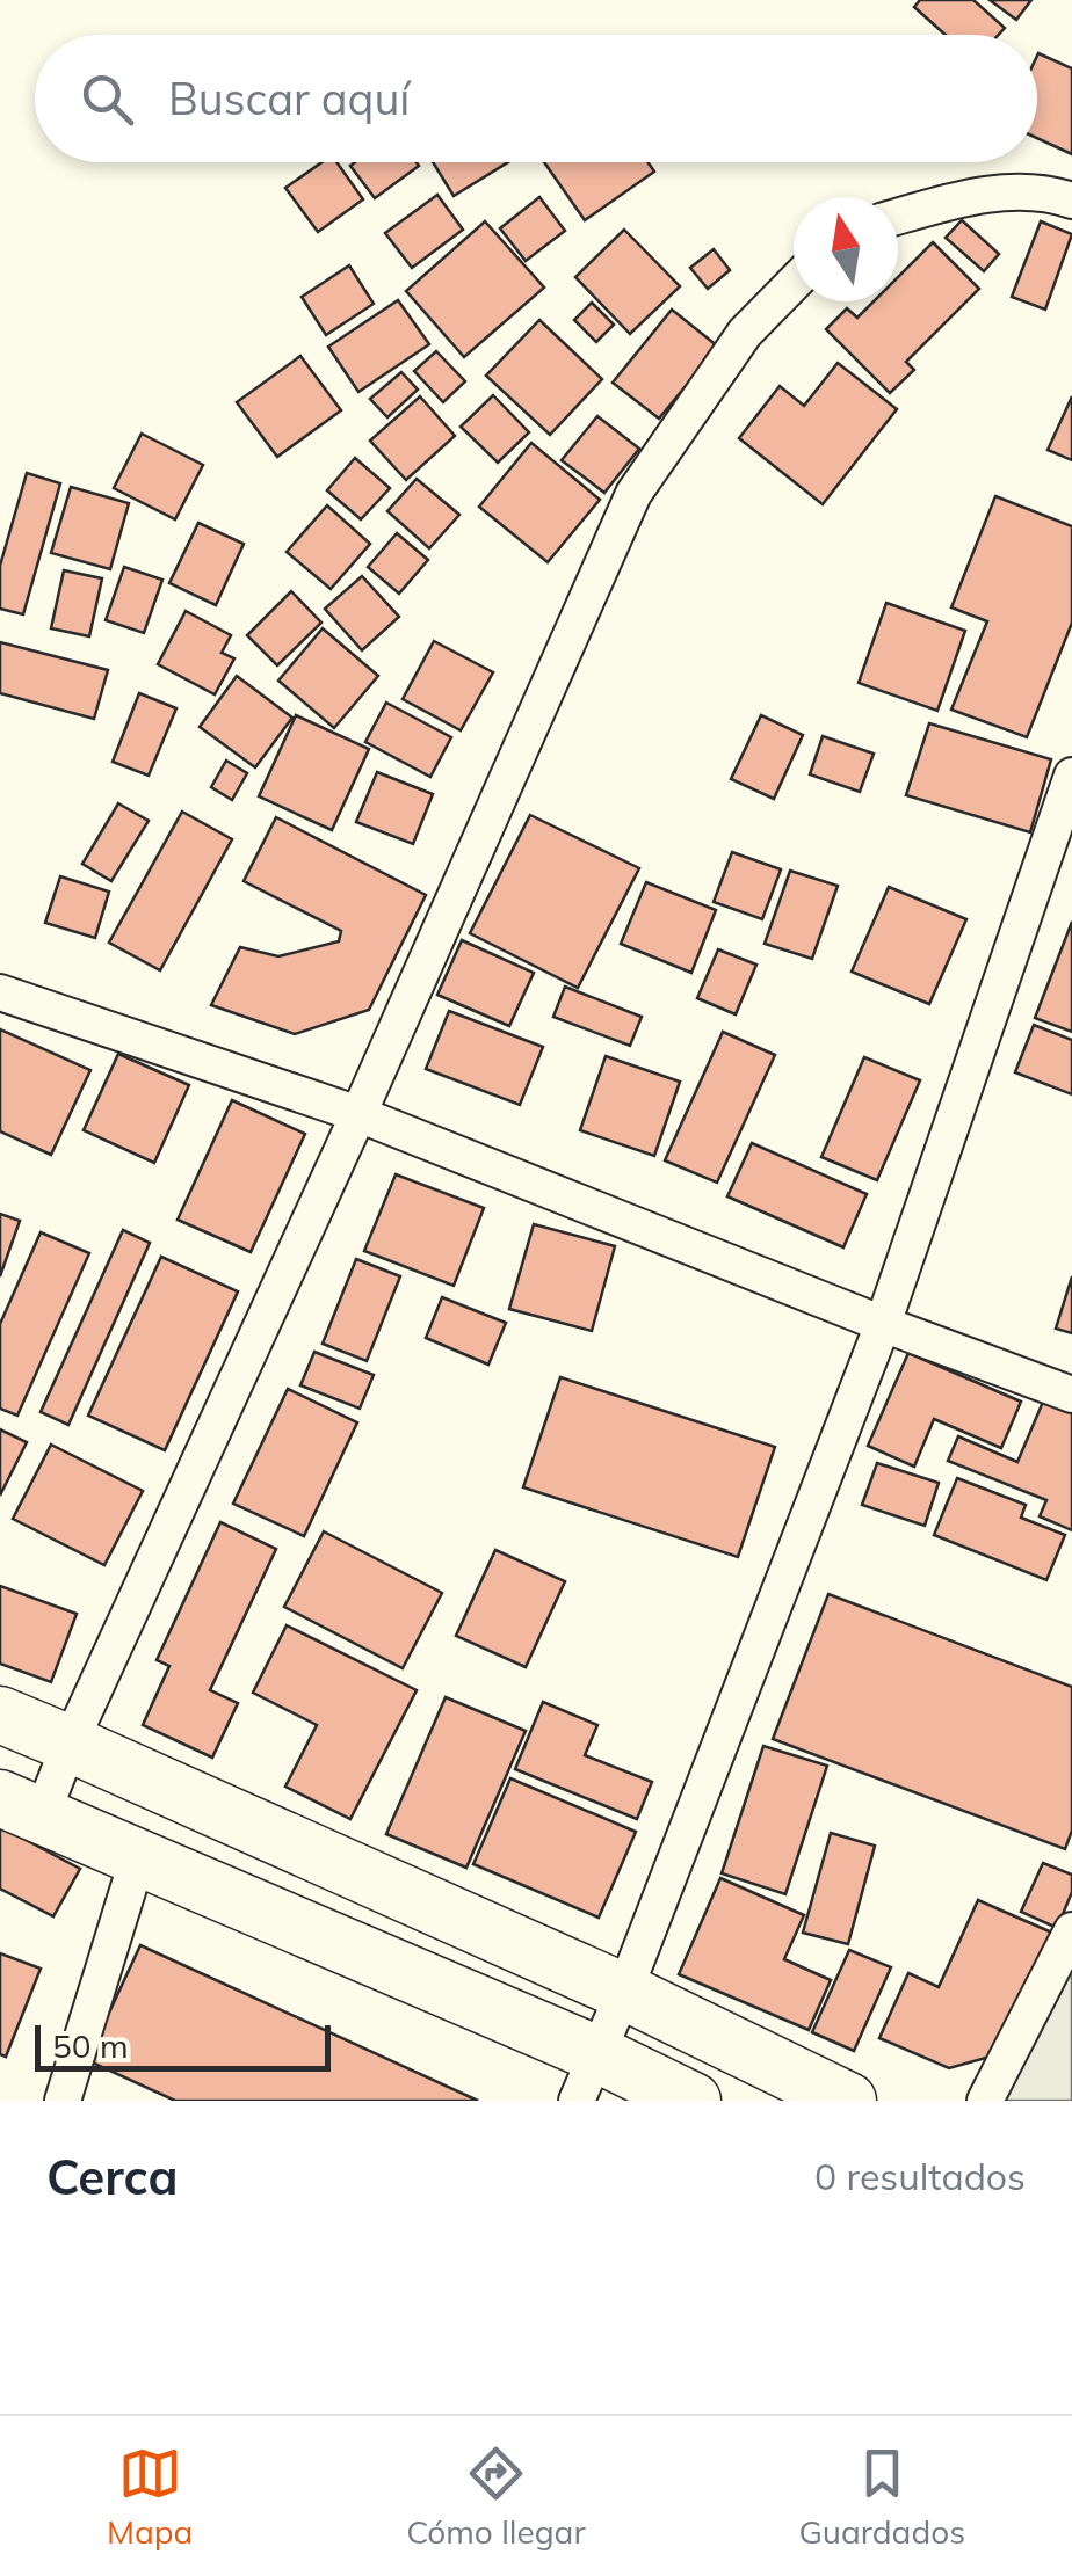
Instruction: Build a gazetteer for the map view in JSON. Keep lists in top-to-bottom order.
{
  "scale_bar": "50 m",
  "north": "top",
  "page": {
    "search": "Buscar aquí",
    "scale": "50 m",
    "heading": ["Cerca", "0 resultados"],
    "nav": ["Mapa", "Cómo llegar", "Guardados"]
  }
}
